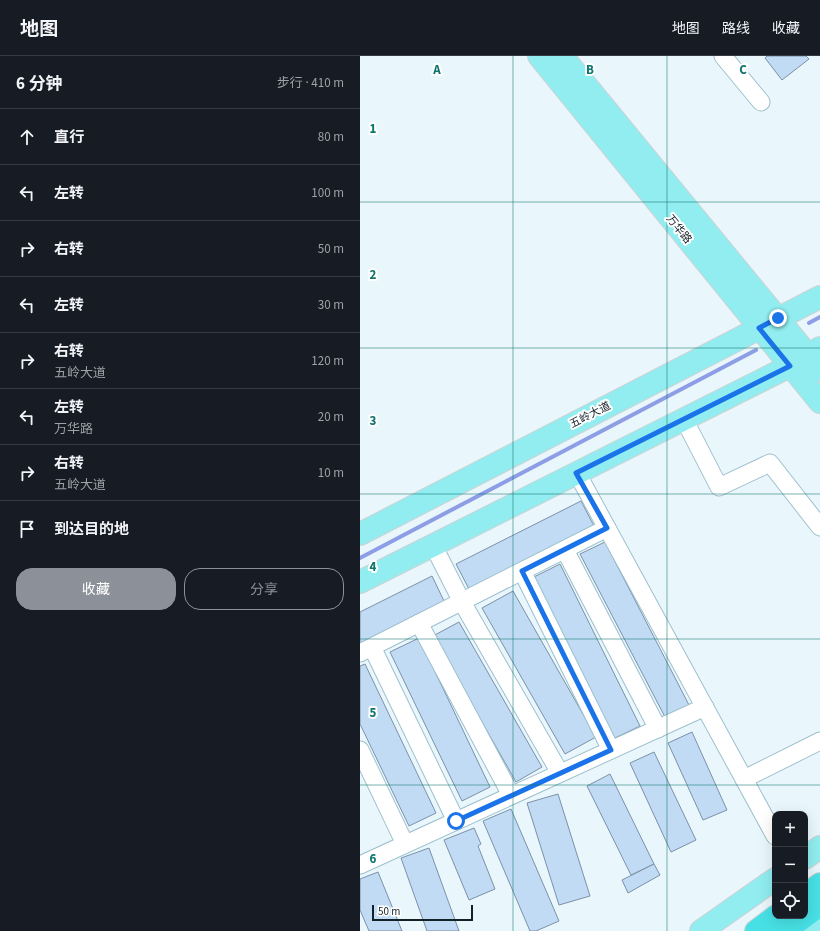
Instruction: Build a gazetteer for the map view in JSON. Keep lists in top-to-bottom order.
{
  "streets": {
    "main road": ["万华路", "五岭大道"]
  },
  "crossings": [
    ["万华路", "五岭大道"]
  ],
  "scale_bar": "50 m",
  "page": {
    "header": "地图",
    "nav": ["地图", "路线", "收藏"],
    "heading": ["6 分钟", "步行 · 410 m"],
    "list": [
      ["直行", "80 m"],
      ["左转", "100 m"],
      ["右转", "50 m"],
      ["左转", "30 m"],
      ["右转", "五岭大道", "120 m"],
      ["左转", "万华路", "20 m"],
      ["右转", "五岭大道", "10 m"],
      "到达目的地"
    ],
    "buttons": ["收藏", "分享"],
    "map_buttons": ["+", "−"],
    "scale": "50 m"
  },
  "grid": {
    "columns": ["A", "B", "C"],
    "rows": [
      "1",
      "2",
      "3",
      "4",
      "5",
      "6"
    ]
  }
}
